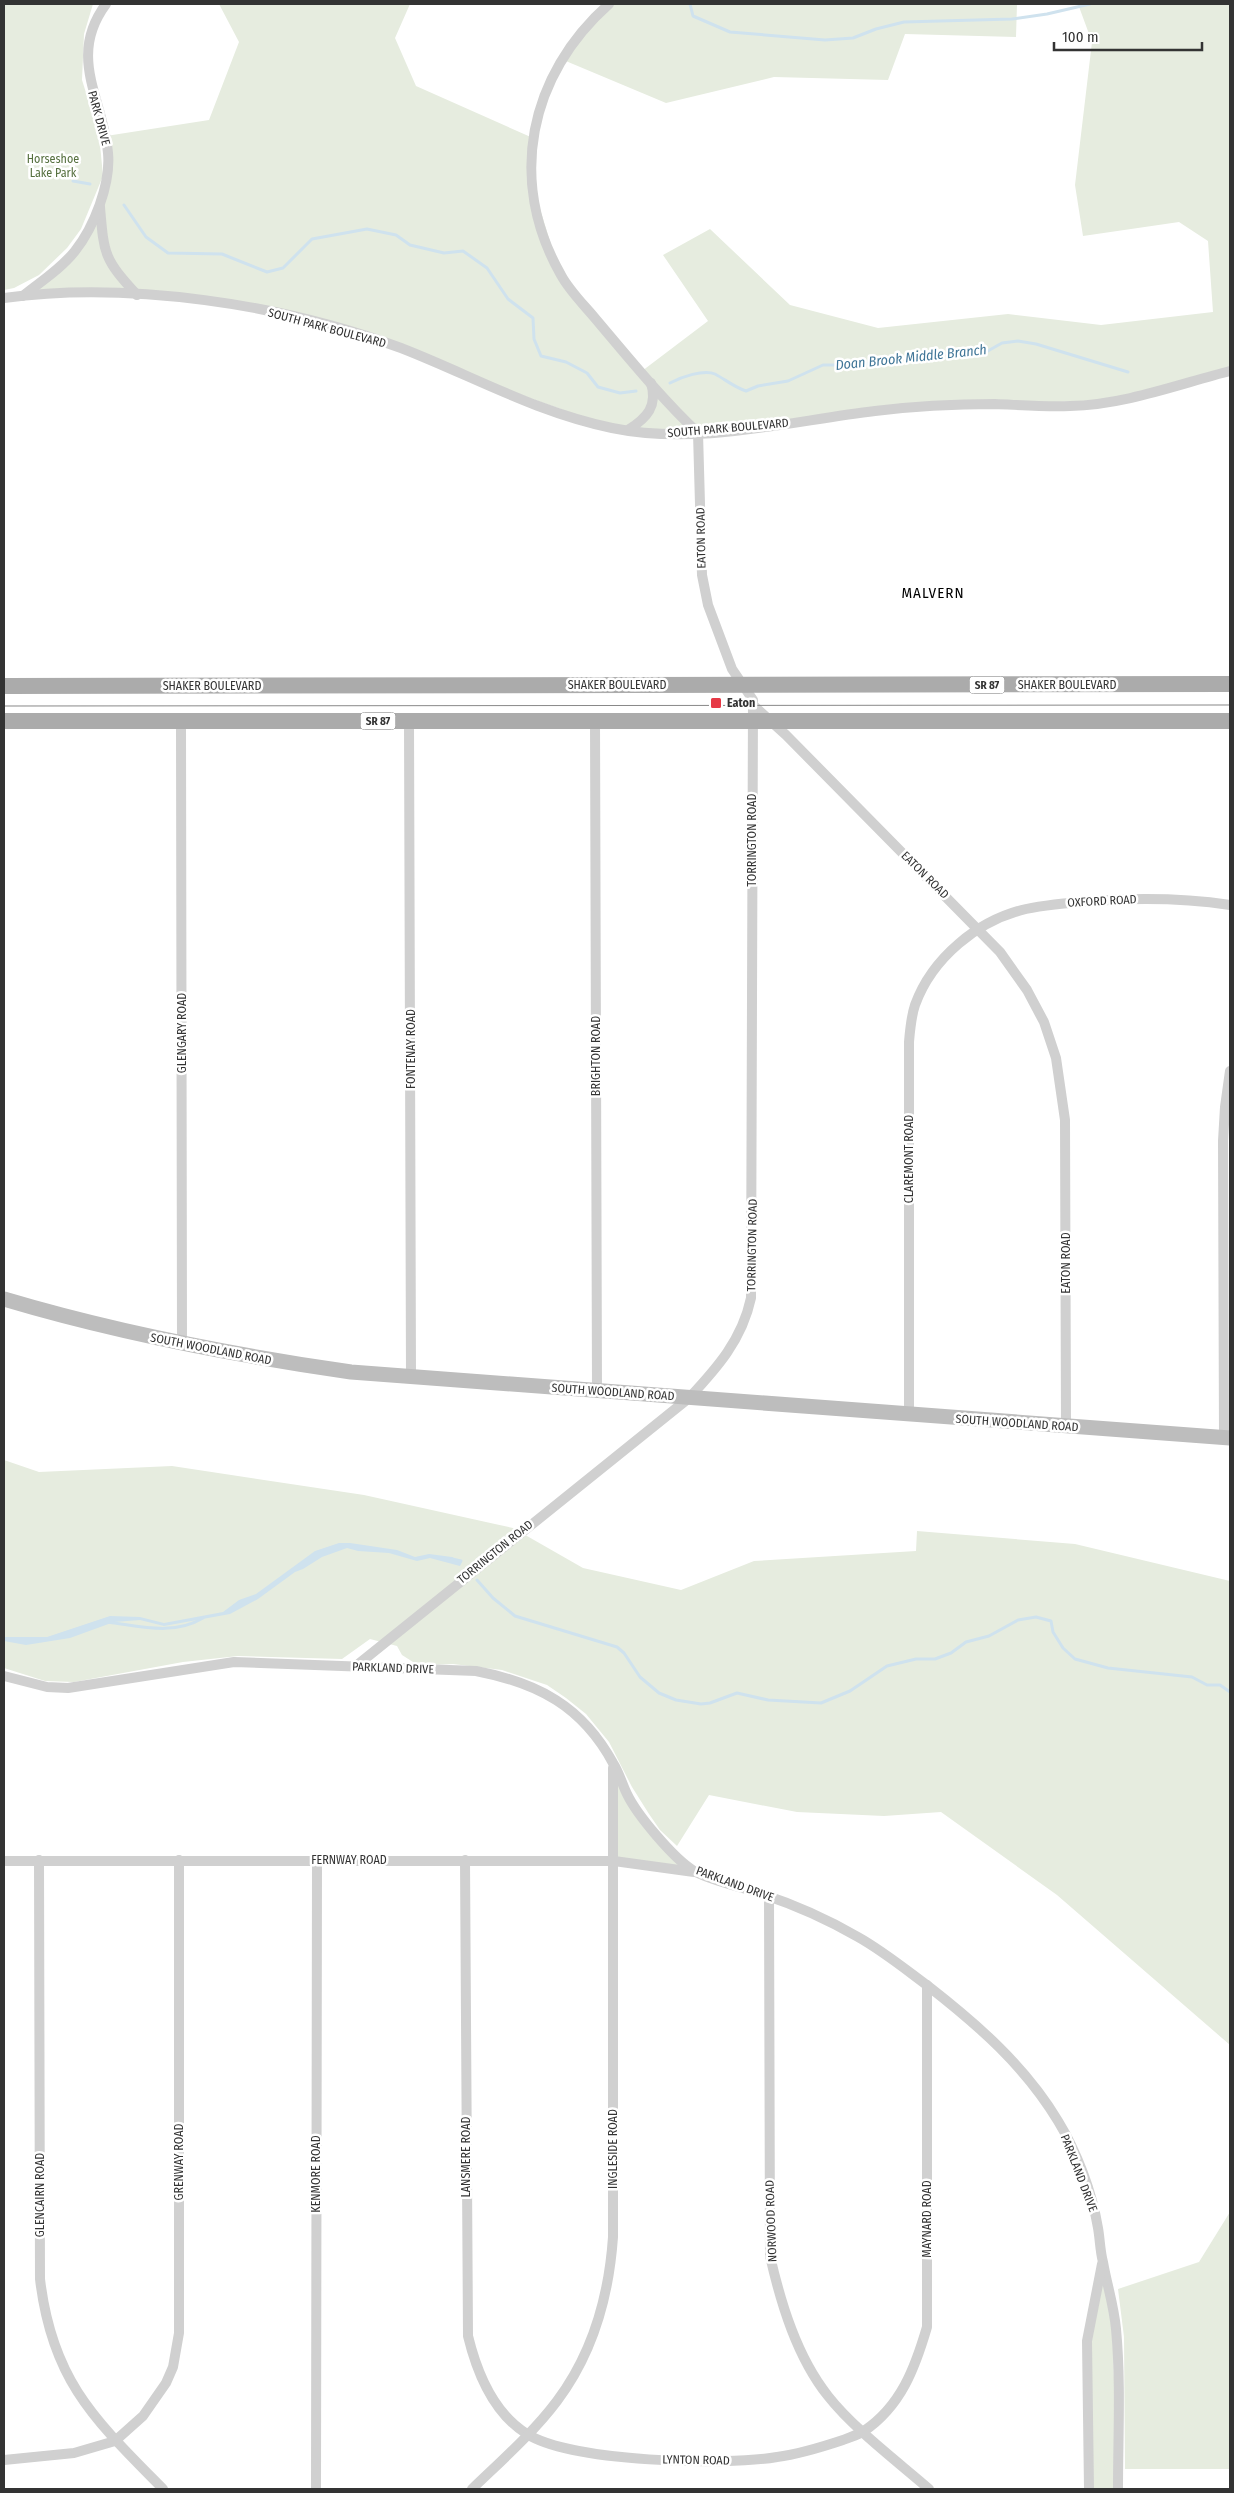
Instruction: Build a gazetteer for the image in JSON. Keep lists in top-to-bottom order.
{
  "streets": {
    "main road": ["SHAKER BOULEVARD", "SR 87"],
    "street": [
      "PARK DRIVE",
      "SOUTH PARK BOULEVARD",
      "EATON ROAD",
      "TORRINGTON ROAD",
      "OXFORD ROAD",
      "GLENGARY ROAD",
      "FONTENAY ROAD",
      "BRIGHTON ROAD",
      "CLAREMONT ROAD",
      "SOUTH WOODLAND ROAD",
      "PARKLAND DRIVE",
      "FERNWAY ROAD",
      "INGLESIDE ROAD",
      "LANSMERE ROAD",
      "GRENWAY ROAD",
      "KENMORE ROAD",
      "GLENCAIRN ROAD",
      "MAYNARD ROAD",
      "NORWOOD ROAD",
      "LYNTON ROAD"
    ]
  },
  "crossings": [
    ["PARK DRIVE", "SOUTH PARK BOULEVARD"],
    ["SOUTH PARK BOULEVARD", "EATON ROAD"],
    ["EATON ROAD", "SHAKER BOULEVARD"],
    ["EATON ROAD", "SR 87"],
    ["EATON ROAD", "TORRINGTON ROAD"],
    ["EATON ROAD", "OXFORD ROAD"],
    ["EATON ROAD", "CLAREMONT ROAD"],
    ["EATON ROAD", "SOUTH WOODLAND ROAD"],
    ["SR 87", "TORRINGTON ROAD"],
    ["SR 87", "GLENGARY ROAD"],
    ["SR 87", "FONTENAY ROAD"],
    ["SR 87", "BRIGHTON ROAD"],
    ["TORRINGTON ROAD", "SOUTH WOODLAND ROAD"],
    ["TORRINGTON ROAD", "PARKLAND DRIVE"],
    ["OXFORD ROAD", "CLAREMONT ROAD"],
    ["GLENGARY ROAD", "SOUTH WOODLAND ROAD"],
    ["FONTENAY ROAD", "SOUTH WOODLAND ROAD"],
    ["BRIGHTON ROAD", "SOUTH WOODLAND ROAD"],
    ["CLAREMONT ROAD", "SOUTH WOODLAND ROAD"],
    ["PARKLAND DRIVE", "FERNWAY ROAD"],
    ["PARKLAND DRIVE", "INGLESIDE ROAD"],
    ["PARKLAND DRIVE", "MAYNARD ROAD"],
    ["PARKLAND DRIVE", "NORWOOD ROAD"],
    ["FERNWAY ROAD", "INGLESIDE ROAD"],
    ["FERNWAY ROAD", "LANSMERE ROAD"],
    ["FERNWAY ROAD", "GRENWAY ROAD"],
    ["FERNWAY ROAD", "KENMORE ROAD"],
    ["FERNWAY ROAD", "GLENCAIRN ROAD"],
    ["INGLESIDE ROAD", "LANSMERE ROAD"],
    ["INGLESIDE ROAD", "LYNTON ROAD"],
    ["LANSMERE ROAD", "LYNTON ROAD"],
    ["GRENWAY ROAD", "GLENCAIRN ROAD"],
    ["MAYNARD ROAD", "NORWOOD ROAD"],
    ["MAYNARD ROAD", "LYNTON ROAD"],
    ["NORWOOD ROAD", "LYNTON ROAD"]
  ],
  "districts": ["MALVERN"],
  "water": ["Doan Brook Middle Branch"],
  "parks": ["Horseshoe Lake Park"],
  "places": {
    "transit": ["Eaton"]
  },
  "scale_bar": "100 m"
}
